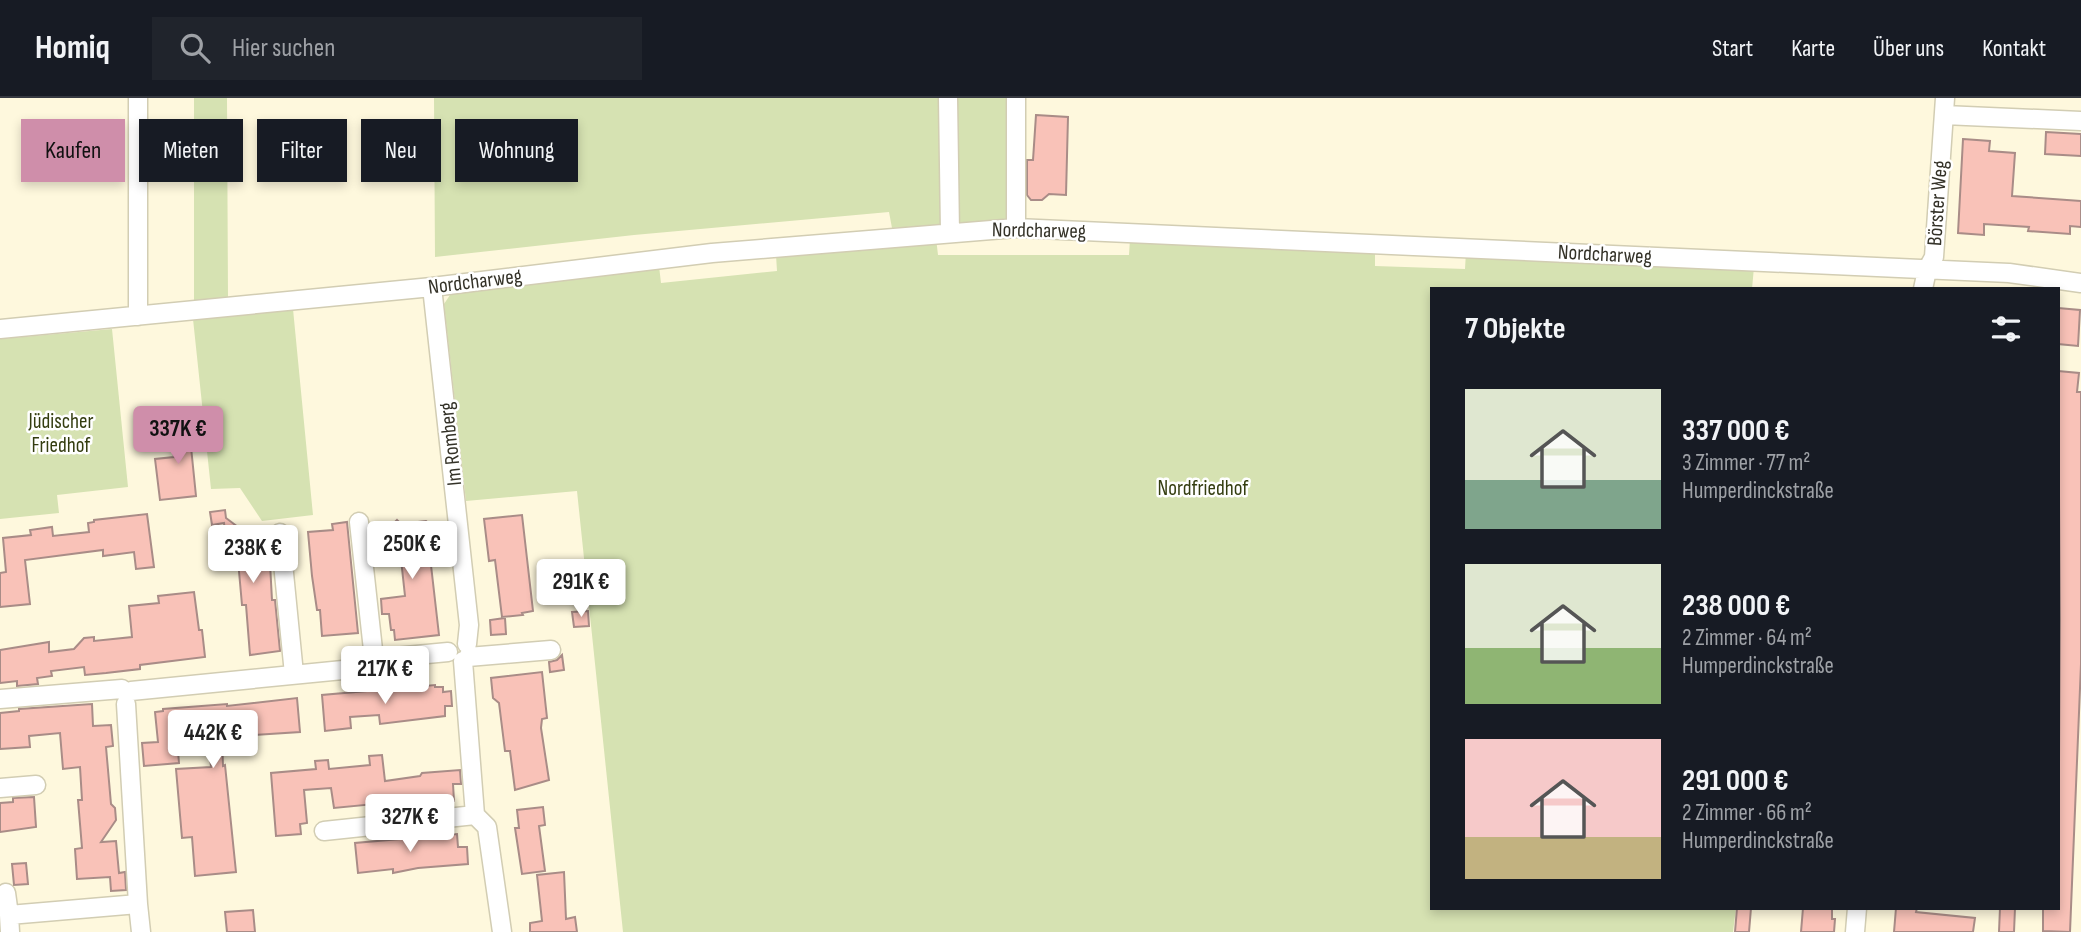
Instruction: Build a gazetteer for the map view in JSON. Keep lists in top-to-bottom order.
{
  "streets": {
    "street": ["Börster Weg", "Nordcharweg", "Im Romberg"]
  },
  "crossings": [
    ["Börster Weg", "Nordcharweg"],
    ["Nordcharweg", "Im Romberg"]
  ],
  "parks": ["Jüdischer Friedhof", "Nordfriedhof"],
  "page": {
    "header": "Homiq",
    "search": "Hier suchen",
    "nav": [
      "Start",
      "Karte",
      "Über uns",
      "Kontakt"
    ],
    "chip": [
      "Kaufen",
      "Mieten",
      "Filter",
      "Neu",
      "Wohnung"
    ],
    "heading": "7 Objekte",
    "list": [
      {
        "name": "337 000 €",
        "note": "3 Zimmer · 77 m² · Humperdinckstraße"
      },
      {
        "name": "238 000 €",
        "note": "2 Zimmer · 64 m² · Humperdinckstraße"
      },
      {
        "name": "291 000 €",
        "note": "2 Zimmer · 66 m² · Humperdinckstraße"
      }
    ],
    "price": [
      "337K €",
      "250K €",
      "238K €",
      "291K €",
      "217K €",
      "442K €",
      "327K €"
    ]
  }
}
